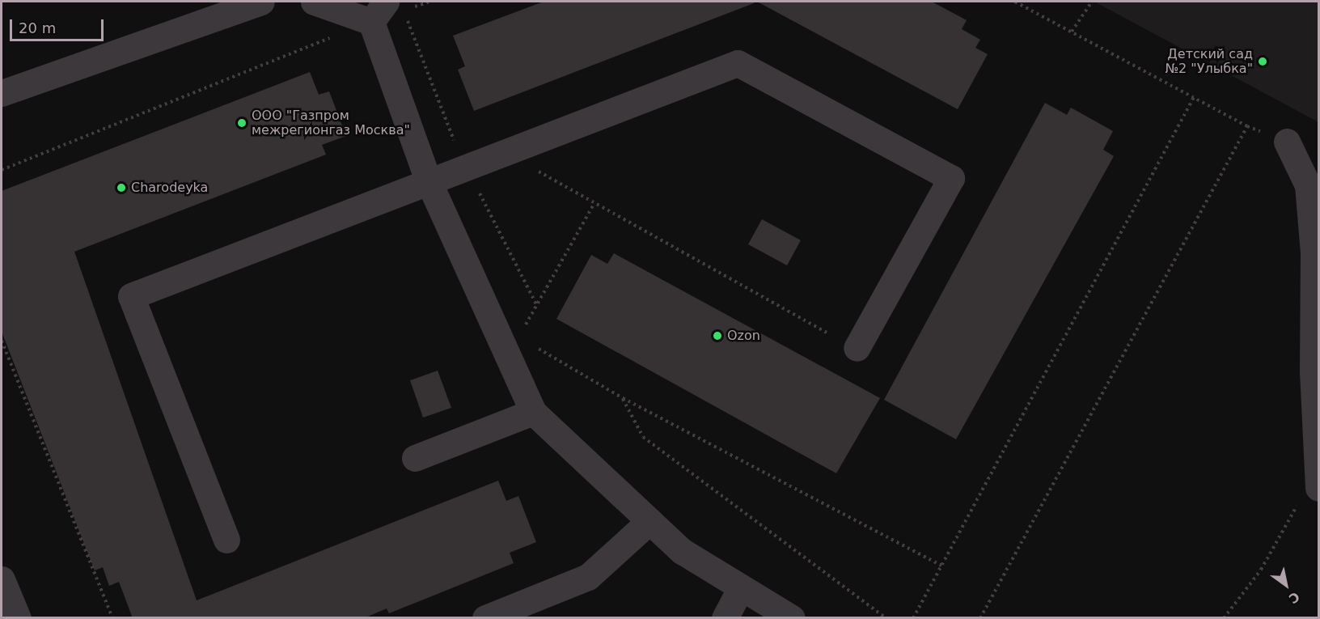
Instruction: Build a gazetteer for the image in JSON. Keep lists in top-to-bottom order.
{
  "places": [
    "Детский сад №2 \"Улыбка\"",
    "ООО \"Газпром межрегионгаз Москва\"",
    "Charodeyka",
    "Ozon"
  ],
  "scale_bar": "20 m",
  "north": "bottom right"
}
